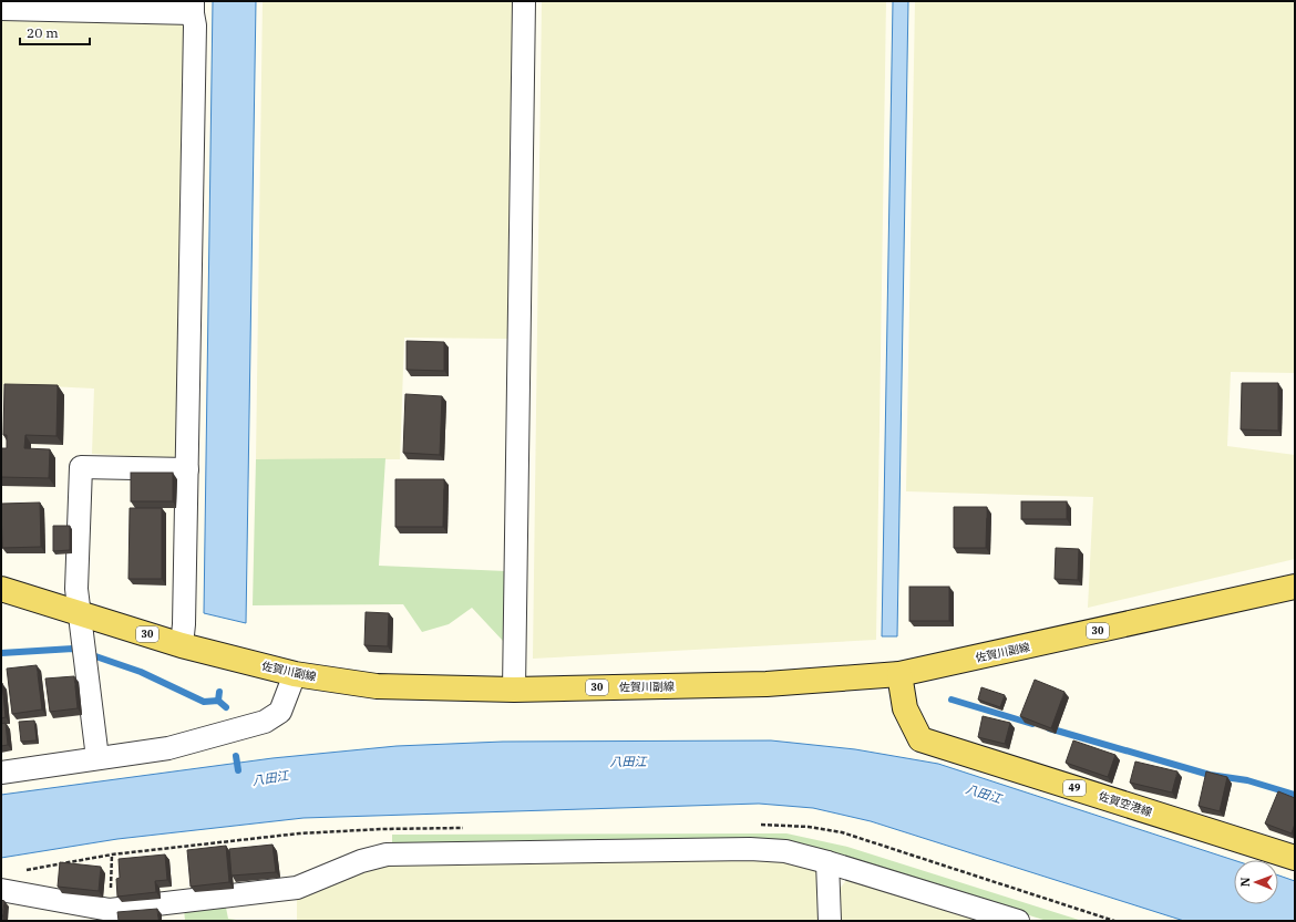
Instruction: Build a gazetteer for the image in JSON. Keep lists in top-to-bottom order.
{
  "streets": {
    "main road": [
      "30",
      "佐賀川副線",
      "49",
      "佐賀空港線"
    ]
  },
  "crossings": [
    ["佐賀川副線", "佐賀空港線"]
  ],
  "water": ["八田江"],
  "scale_bar": "20 m",
  "north": "left"
}
